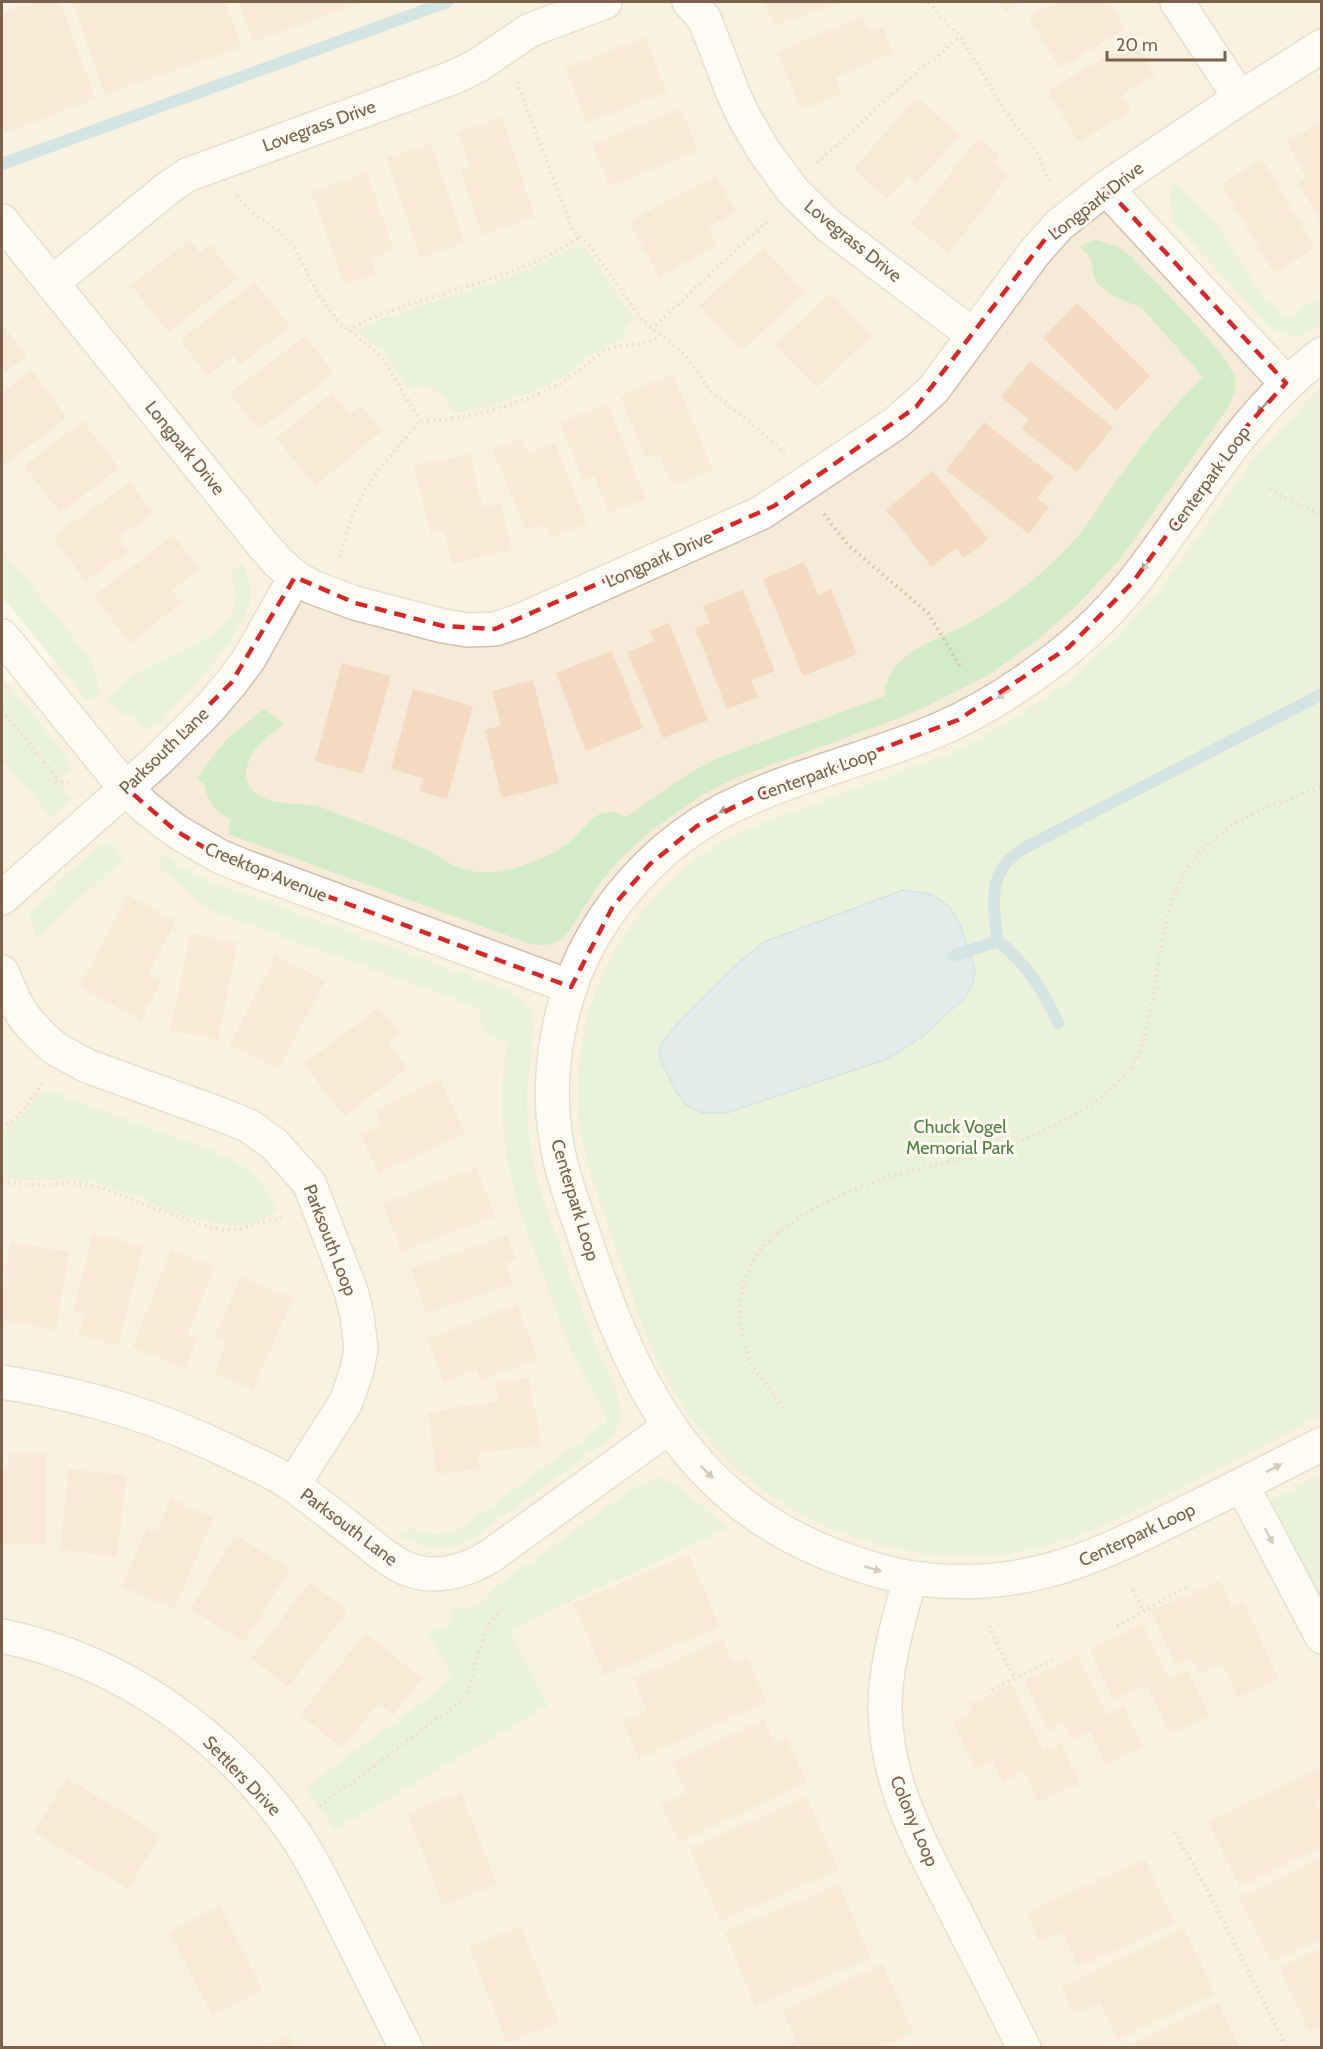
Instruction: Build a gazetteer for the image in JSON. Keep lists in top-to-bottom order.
{
  "streets": {
    "street": [
      "Lovegrass Drive",
      "Longpark Drive",
      "Centerpark Loop",
      "Parksouth Lane",
      "Creektop Avenue",
      "Parksouth Loop",
      "Settlers Drive",
      "Colony Loop"
    ]
  },
  "crossings": [
    ["Lovegrass Drive", "Longpark Drive"],
    ["Longpark Drive", "Parksouth Lane"],
    ["Centerpark Loop", "Parksouth Lane"],
    ["Centerpark Loop", "Creektop Avenue"],
    ["Centerpark Loop", "Colony Loop"],
    ["Parksouth Lane", "Creektop Avenue"],
    ["Parksouth Lane", "Parksouth Loop"]
  ],
  "parks": ["Chuck Vogel Memorial Park"],
  "scale_bar": "20 m"
}
